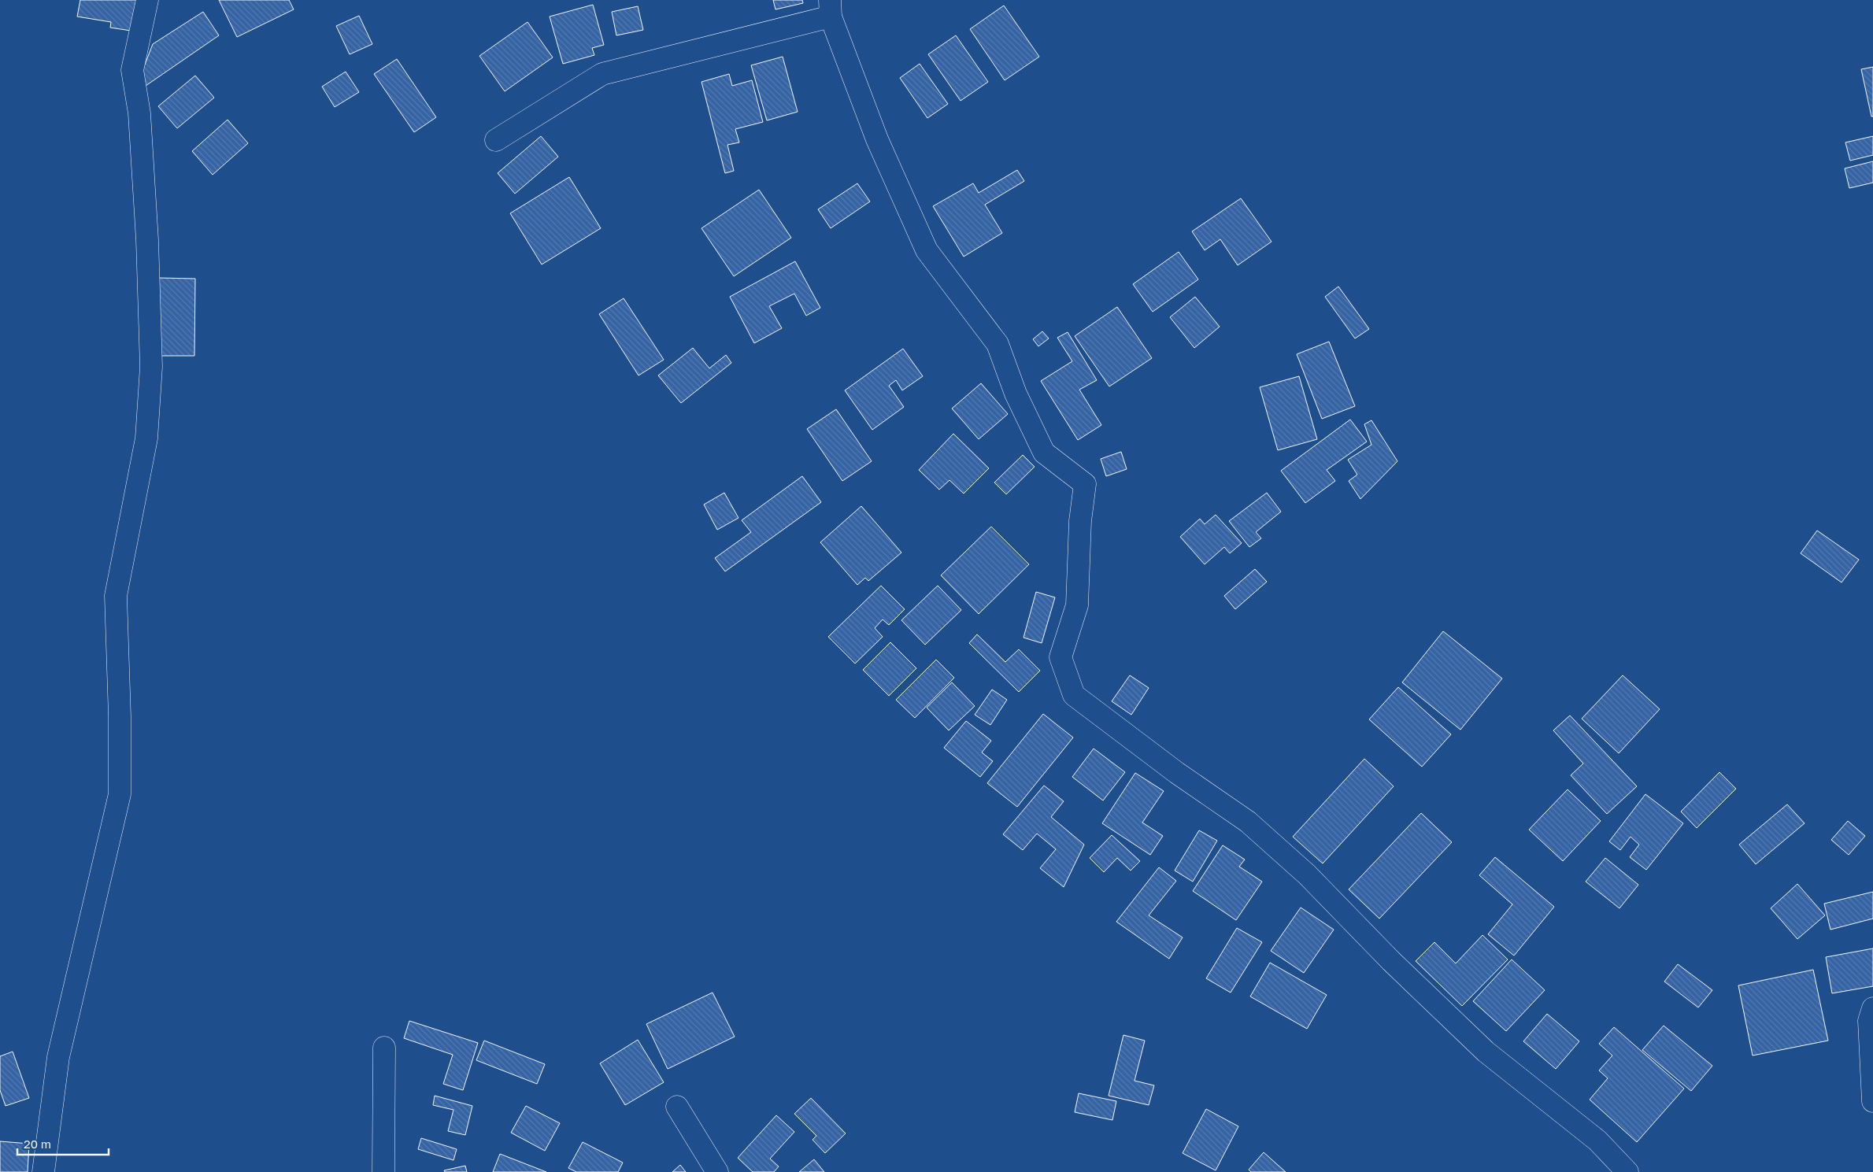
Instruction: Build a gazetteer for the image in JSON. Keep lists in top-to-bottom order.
{
  "scale_bar": "20 m"
}
